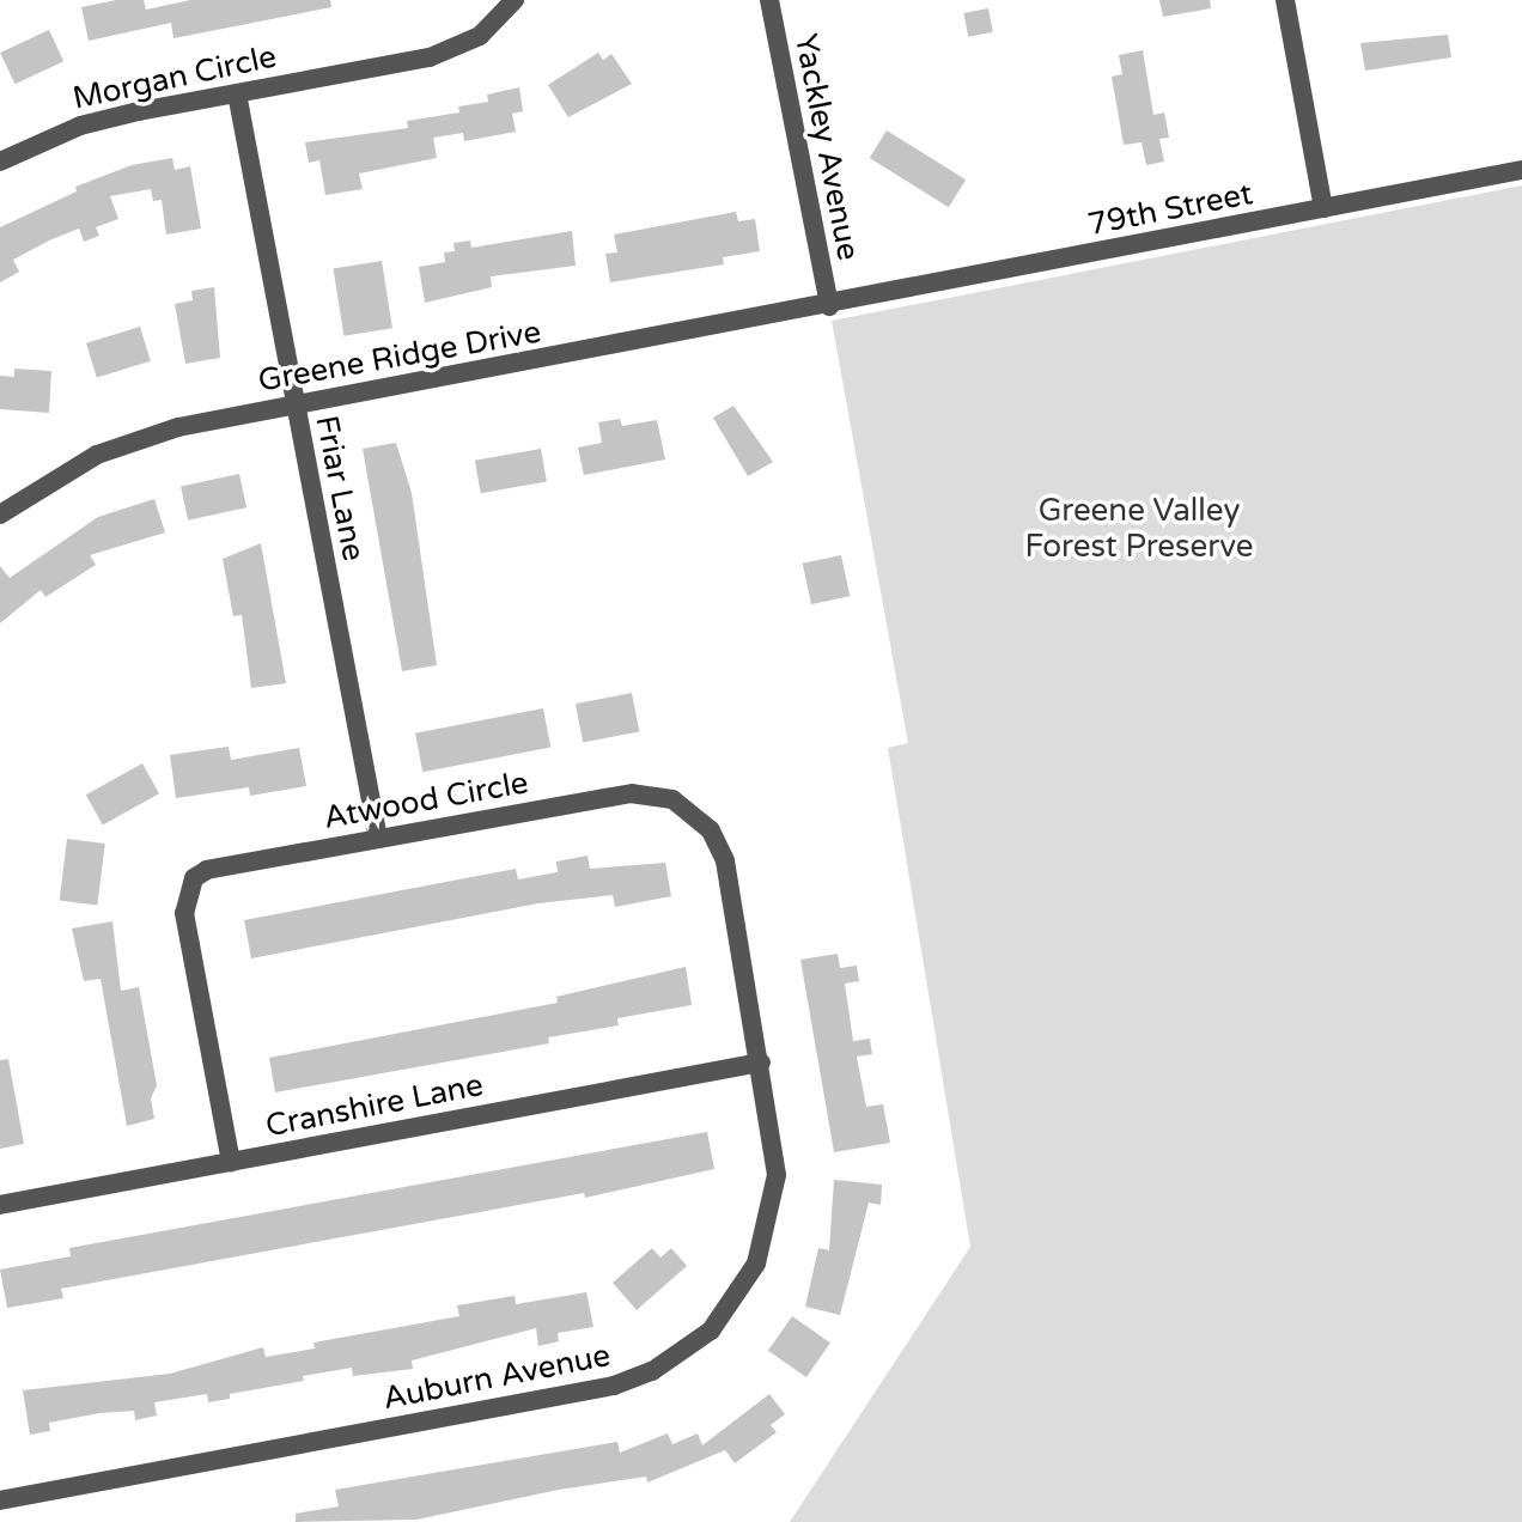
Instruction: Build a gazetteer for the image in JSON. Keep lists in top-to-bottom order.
{
  "streets": {
    "street": [
      "Morgan Circle",
      "Yackley Avenue",
      "79th Street",
      "Greene Ridge Drive",
      "Friar Lane",
      "Atwood Circle",
      "Cranshire Lane",
      "Auburn Avenue"
    ]
  },
  "crossings": [
    ["Morgan Circle", "Friar Lane"],
    ["Yackley Avenue", "79th Street"],
    ["Yackley Avenue", "Greene Ridge Drive"],
    ["79th Street", "Greene Ridge Drive"],
    ["Greene Ridge Drive", "Friar Lane"],
    ["Friar Lane", "Atwood Circle"],
    ["Atwood Circle", "Cranshire Lane"],
    ["Atwood Circle", "Auburn Avenue"],
    ["Cranshire Lane", "Auburn Avenue"]
  ],
  "parks": ["Greene Valley Forest Preserve"]
}
